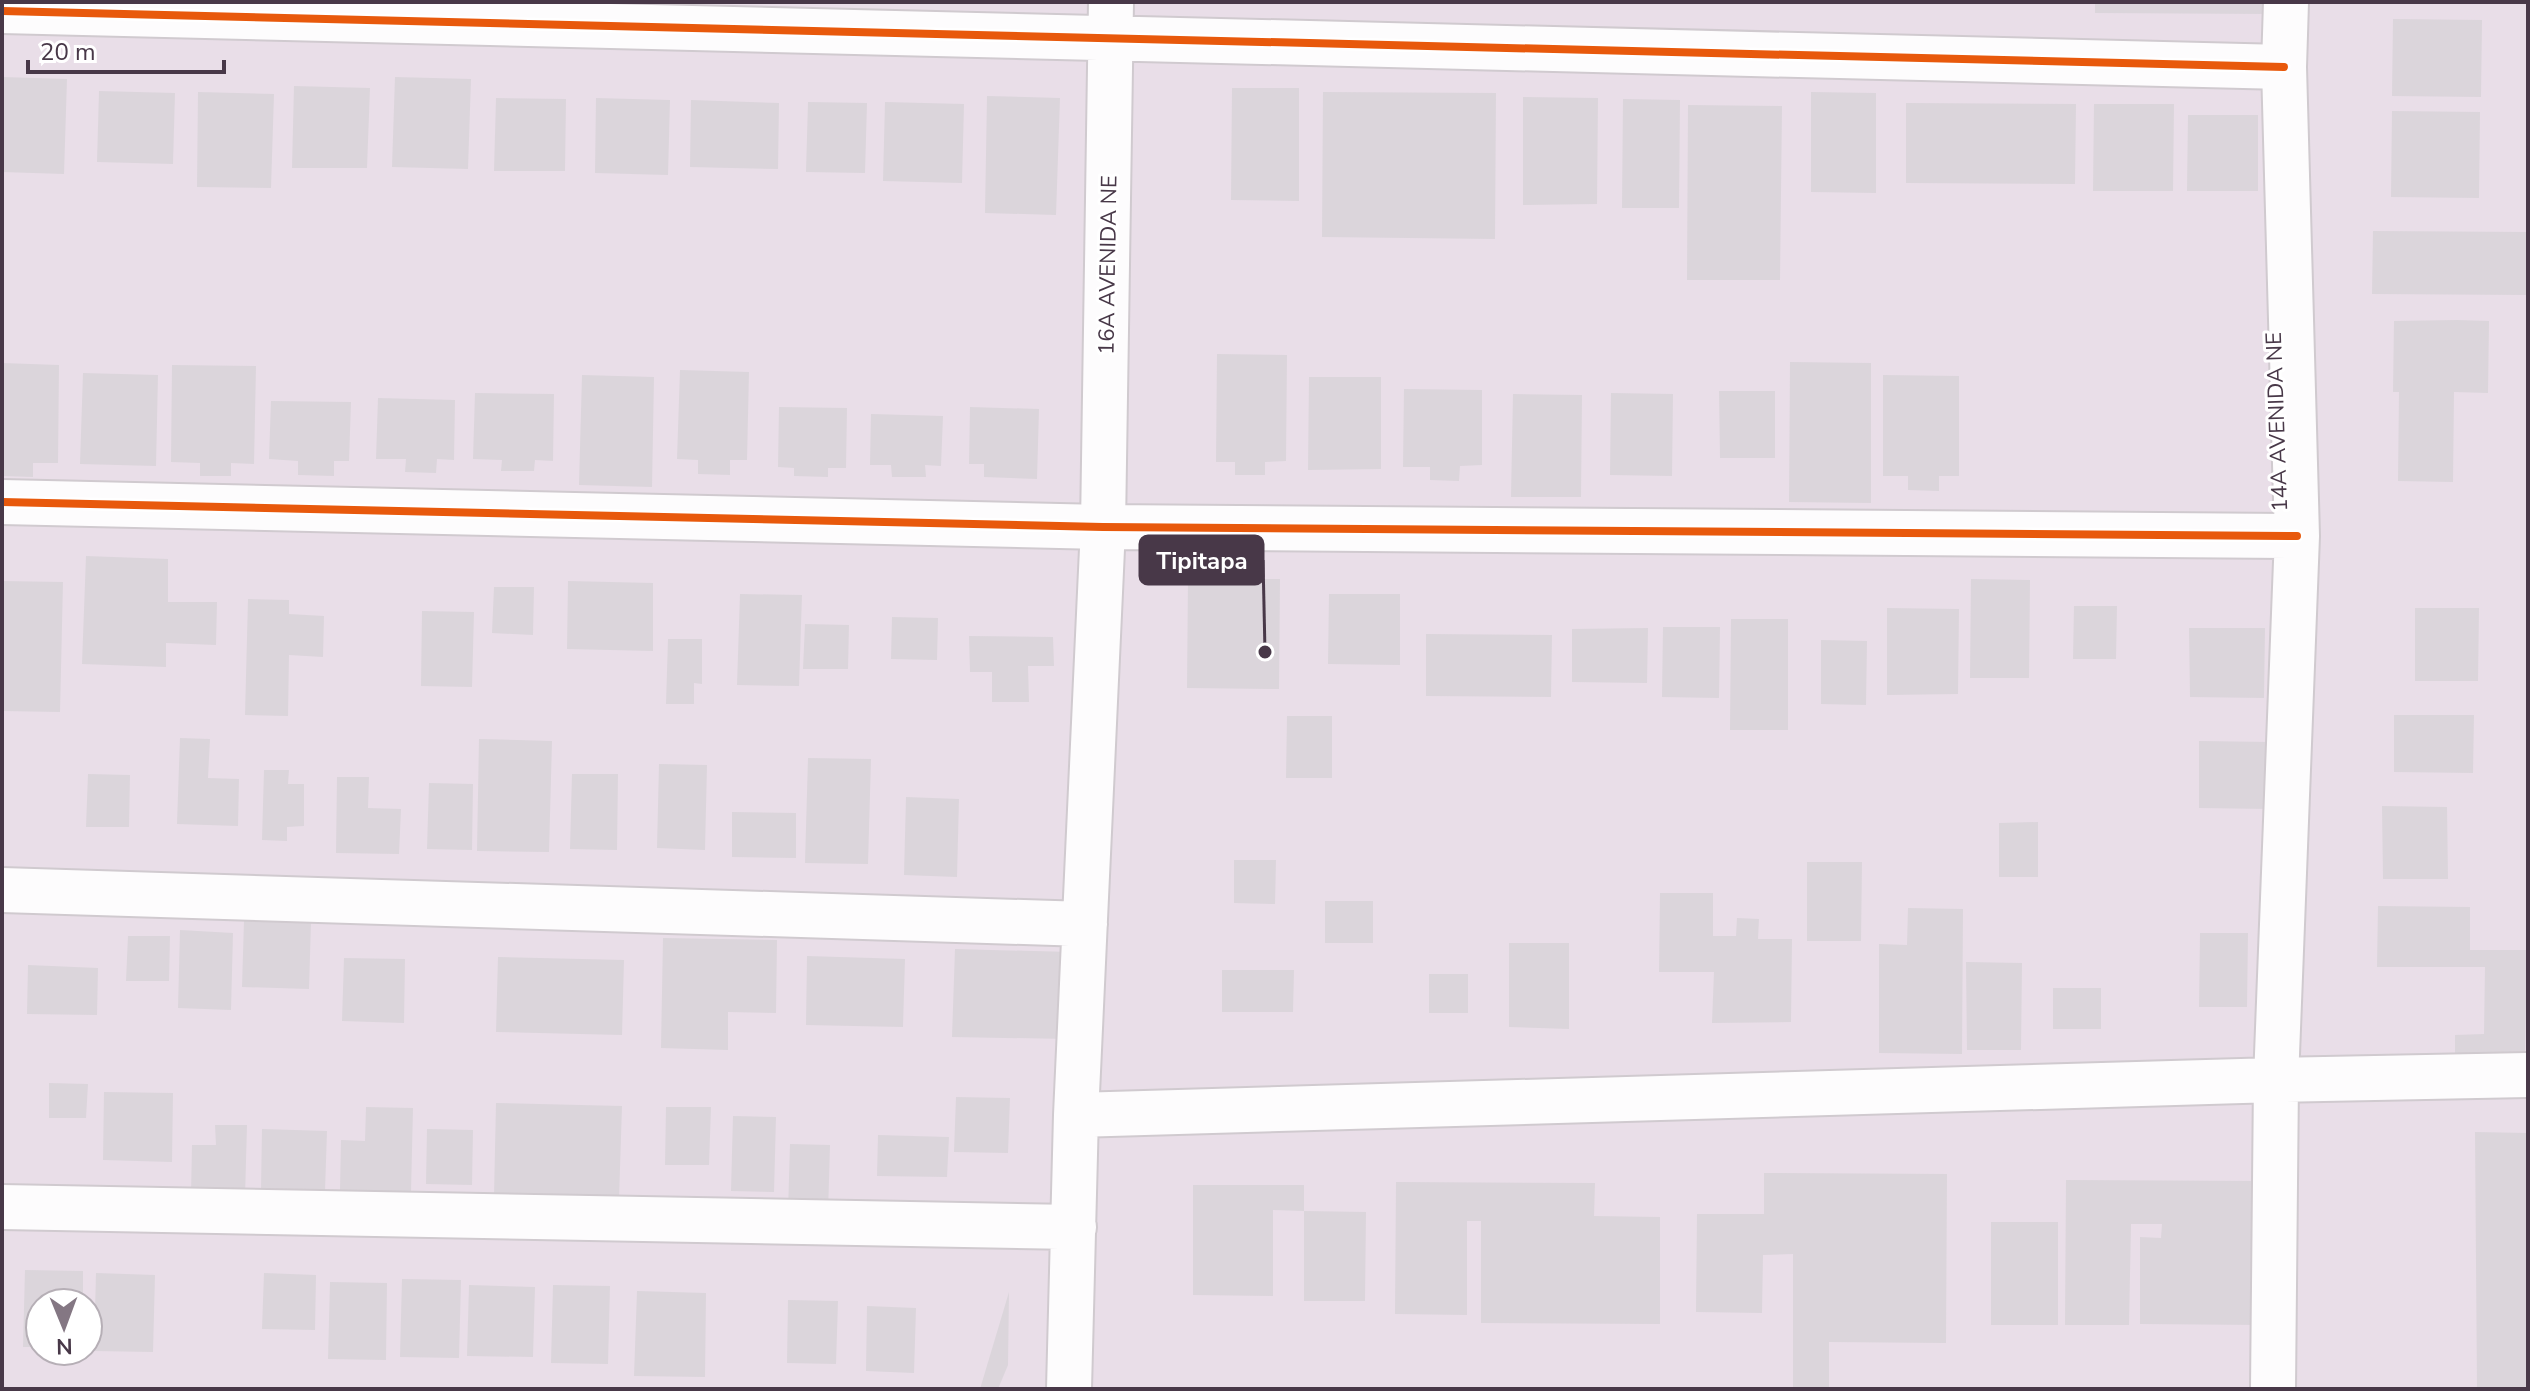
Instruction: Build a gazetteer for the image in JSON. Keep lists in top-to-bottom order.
{
  "streets": {
    "street": ["16A AVENIDA NE", "14A AVENIDA NE"]
  },
  "places": ["Tipitapa"],
  "scale_bar": "20 m",
  "north": "bottom"
}
